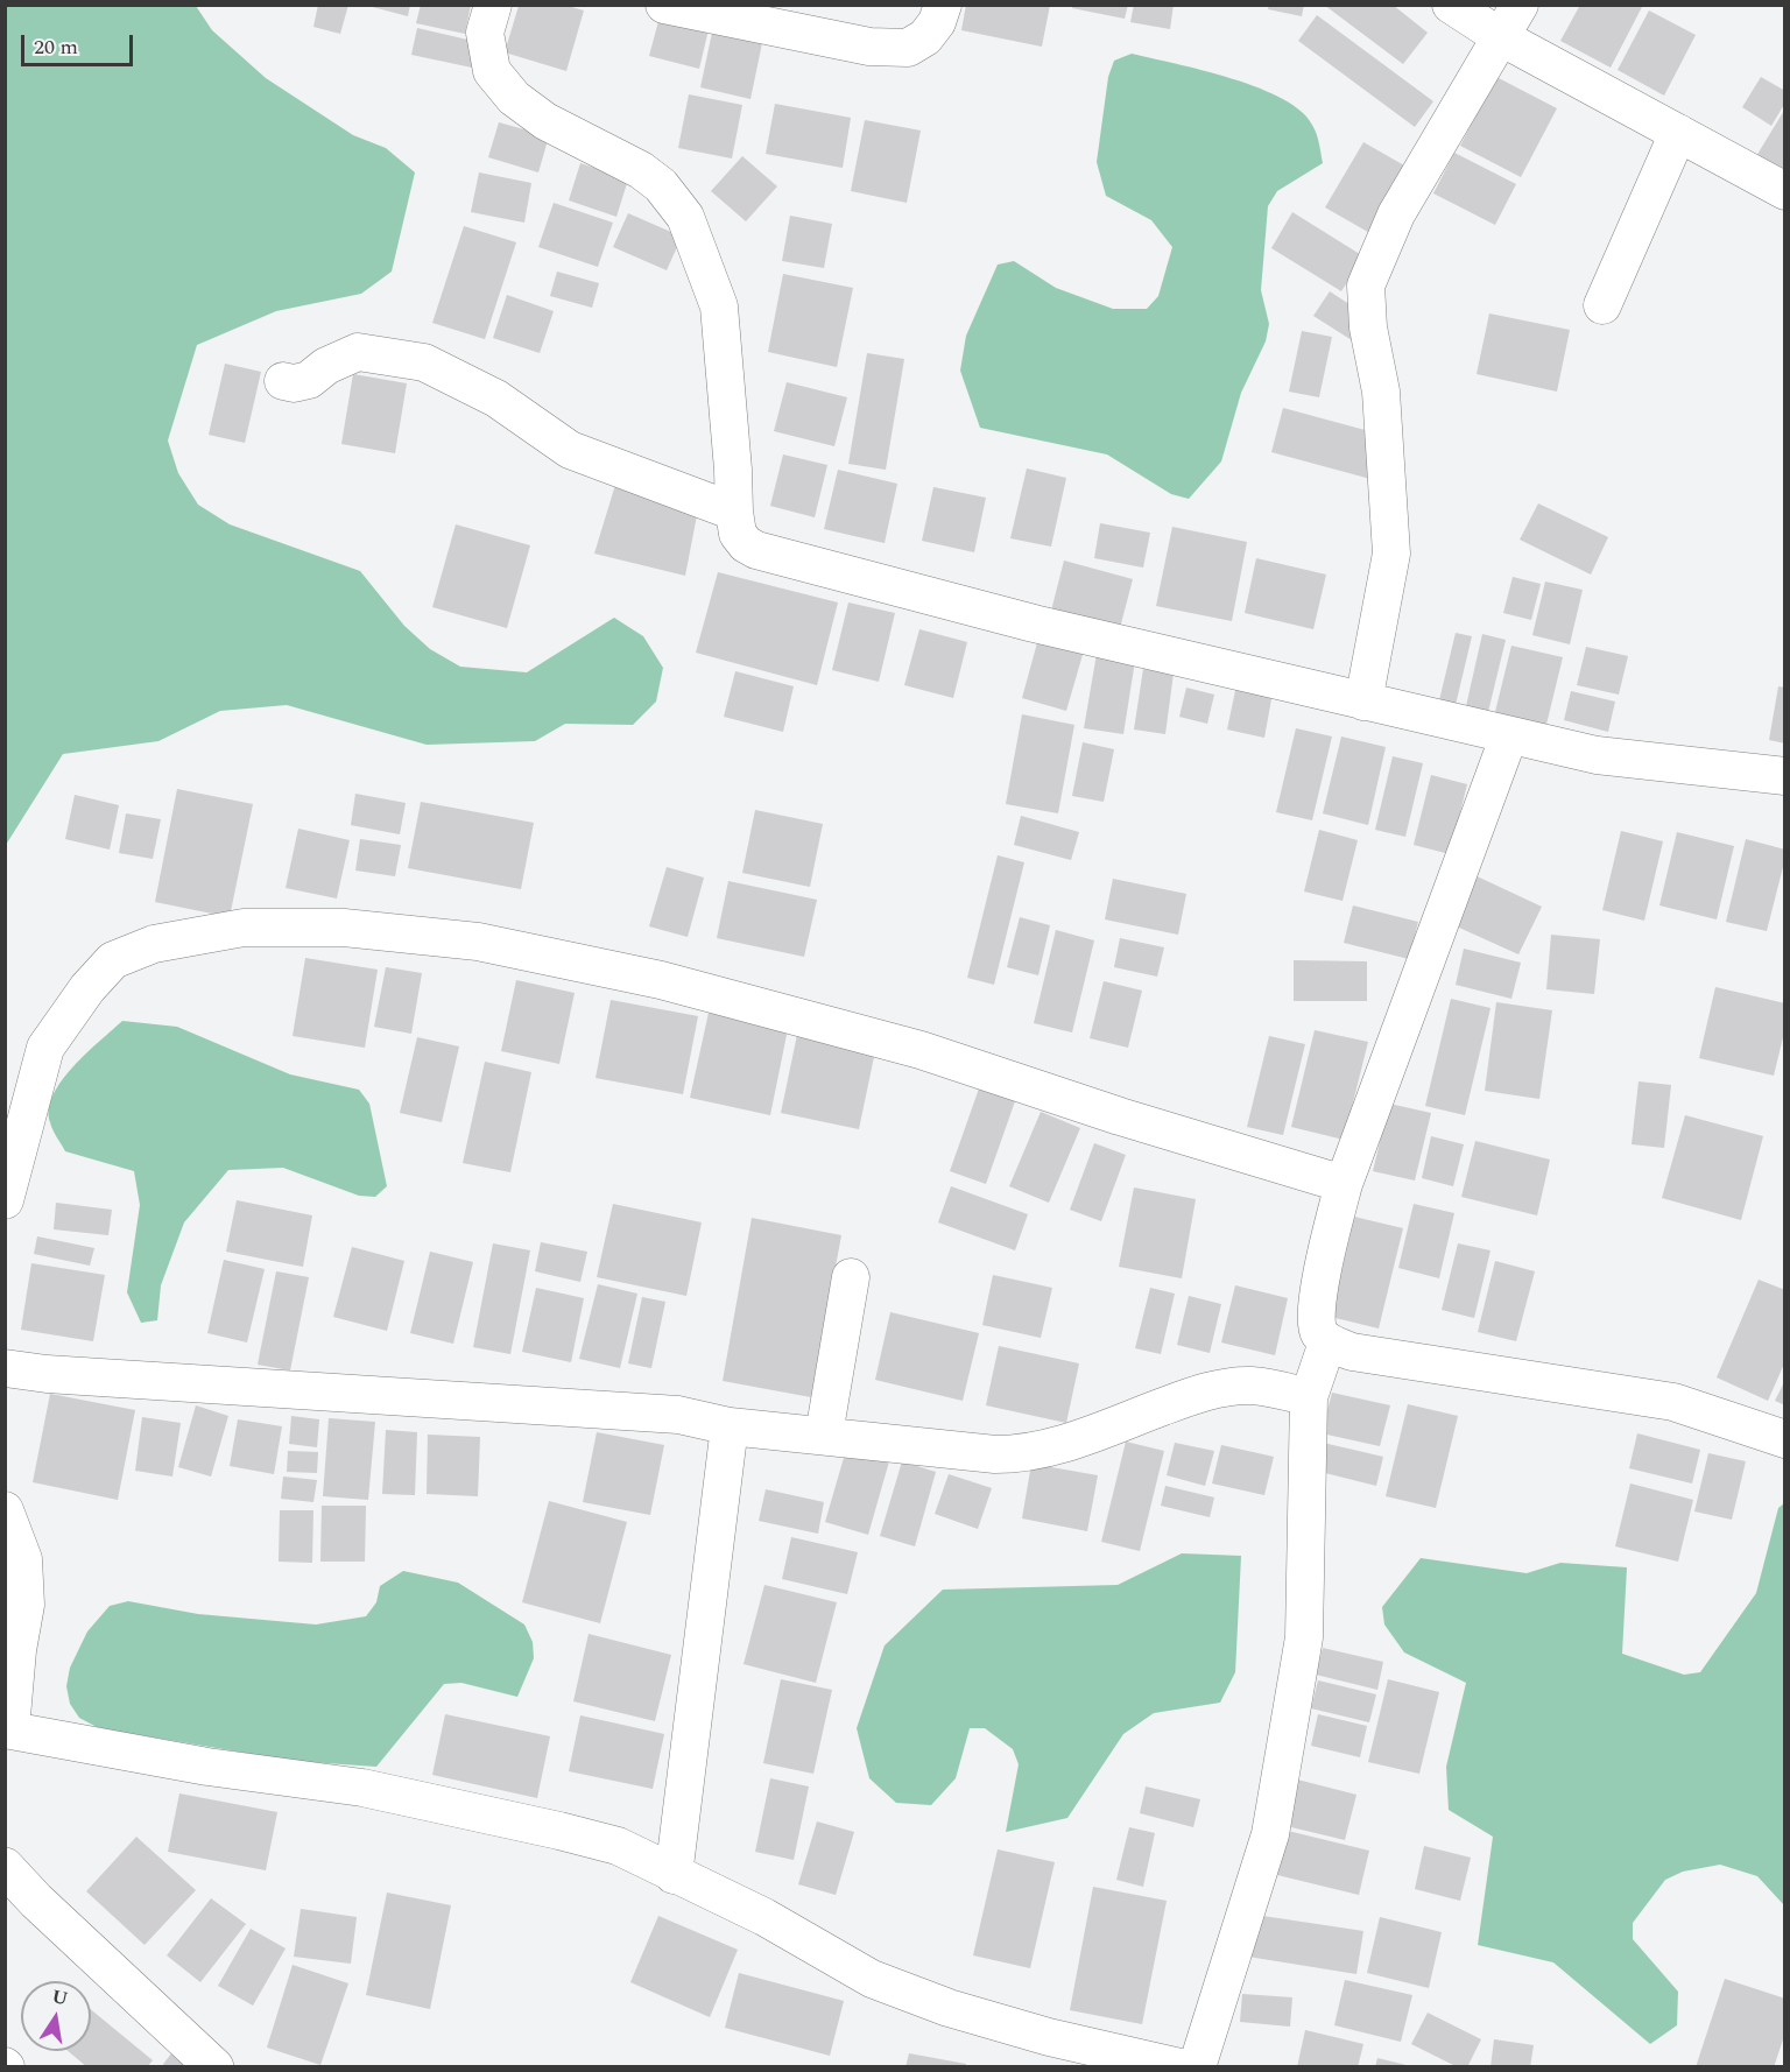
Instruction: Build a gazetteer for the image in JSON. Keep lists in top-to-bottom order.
{
  "scale_bar": "20 m",
  "north": "top"
}
